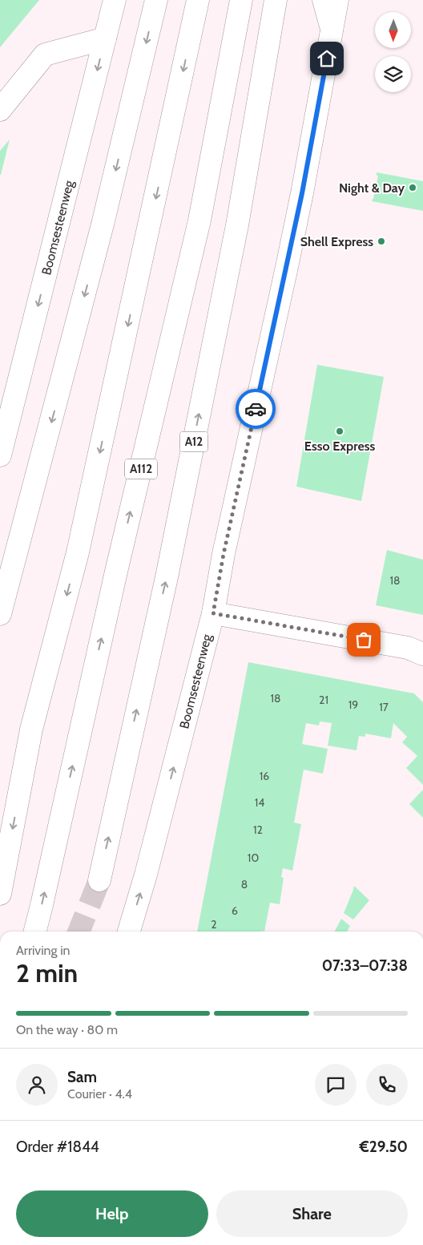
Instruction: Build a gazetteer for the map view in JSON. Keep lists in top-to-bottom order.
{
  "streets": {
    "main road": ["Boomsesteenweg", "A12", "A112"]
  },
  "places": ["Night & Day", "Shell Express", "Esso Express"],
  "house_numbers": [
    "18",
    "18",
    "21",
    "19",
    "17",
    "16",
    "14",
    "12",
    "10",
    "8",
    "6",
    "2"
  ],
  "north": "bottom",
  "page": {
    "heading": ["2 min", "Arriving in", "07:33–07:38"],
    "panel": [
      "Sam",
      "Courier · 4.4",
      "Order #1844",
      "€29.50"
    ],
    "bar": "On the way · 80 m",
    "buttons": ["Help", "Share"]
  }
}
